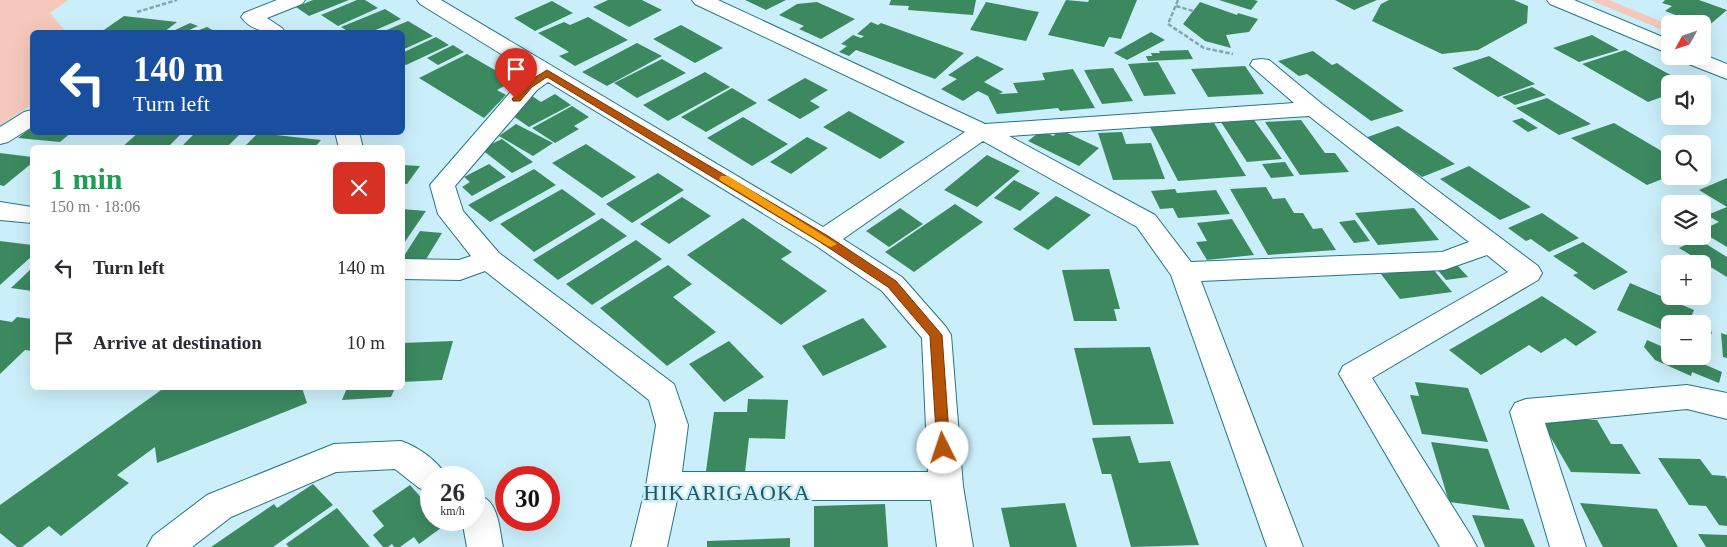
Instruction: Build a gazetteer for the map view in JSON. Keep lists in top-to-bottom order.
{
  "districts": ["HIKARIGAOKA"],
  "north": "bottom left",
  "page": {
    "map_buttons": ["+", "−"],
    "turn": ["140 m", "Turn left"],
    "heading": ["1 min", "150 m · 18:06"],
    "list": [
      {
        "name": "Turn left",
        "value": "140 m"
      },
      {
        "name": "Arrive at destination",
        "value": "10 m"
      }
    ],
    "speed": "26 km/h",
    "limit": "30"
  }
}
